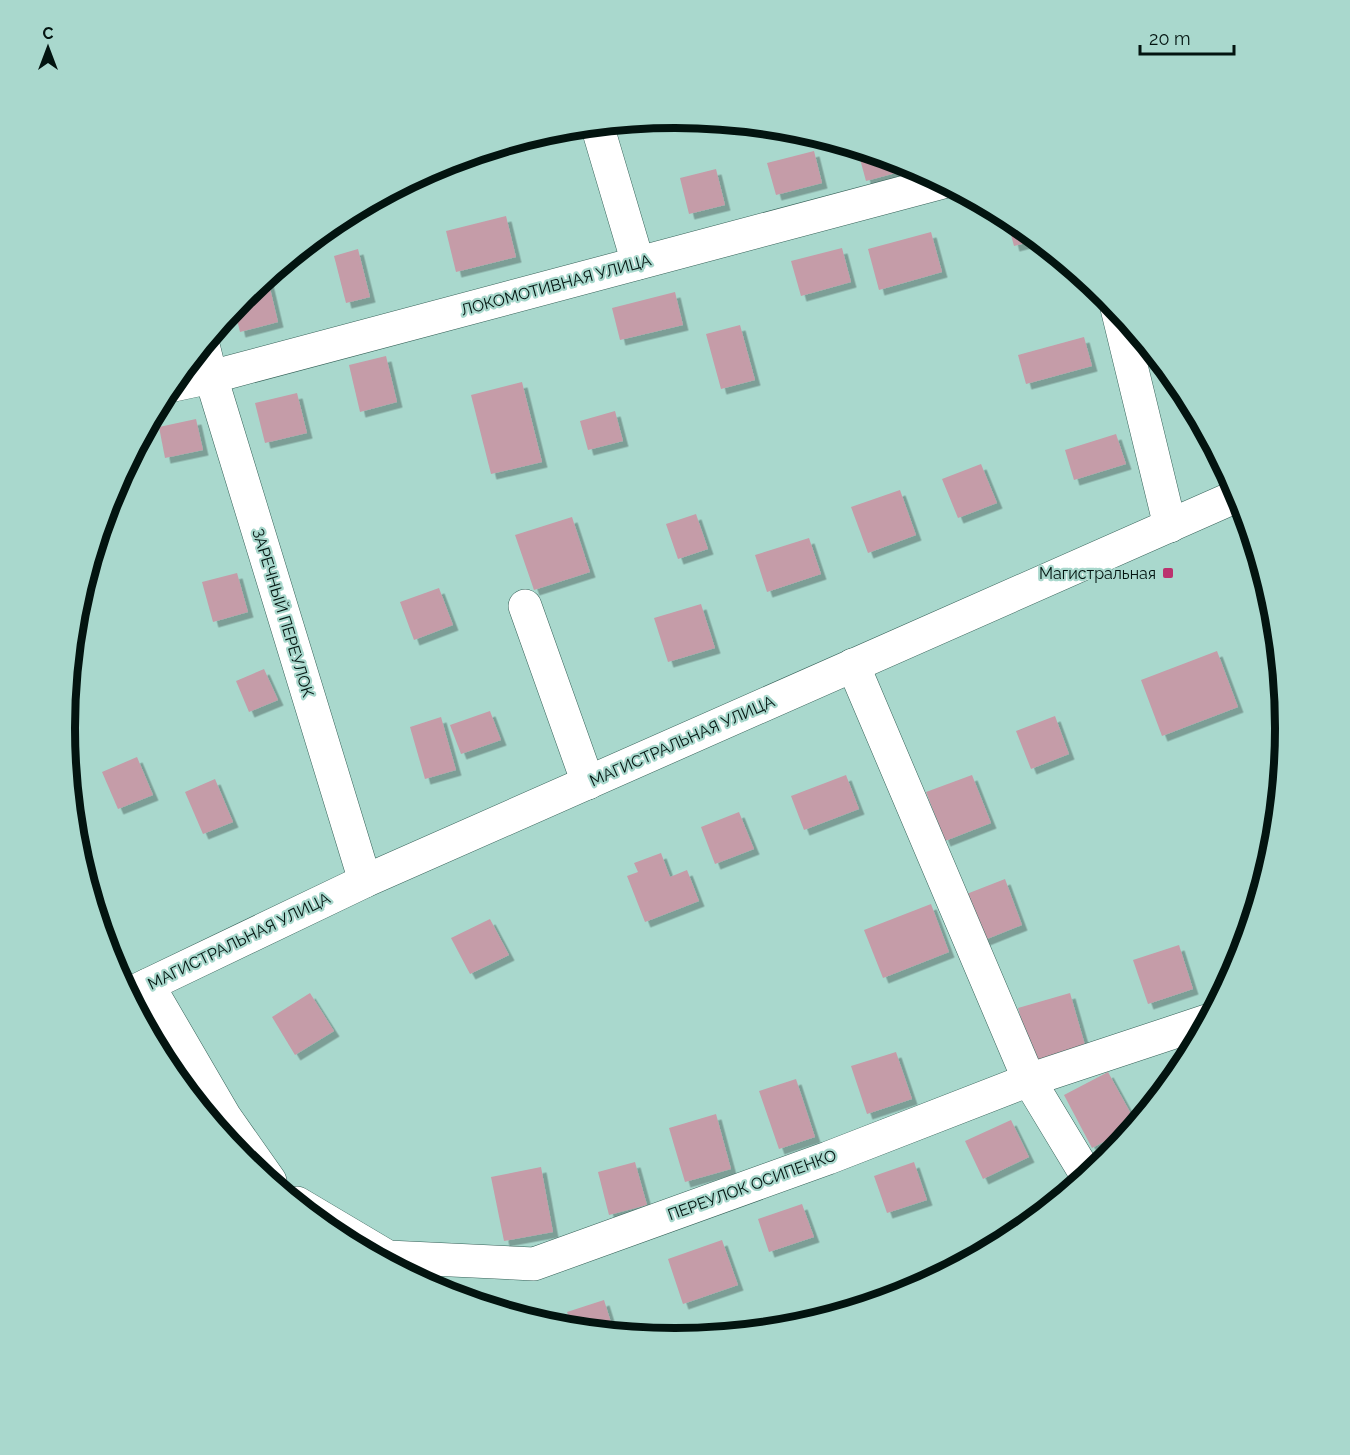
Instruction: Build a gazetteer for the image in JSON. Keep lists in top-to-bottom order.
{
  "streets": {
    "street": [
      "ЛОКОМОТИВНАЯ УЛИЦА",
      "ЗАРЕЧНЫЙ ПЕРЕУЛОК",
      "МАГИСТРАЛЬНАЯ УЛИЦА",
      "ПЕРЕУЛОК ОСИПЕНКО"
    ]
  },
  "crossings": [
    ["ЛОКОМОТИВНАЯ УЛИЦА", "ЗАРЕЧНЫЙ ПЕРЕУЛОК"],
    ["ЗАРЕЧНЫЙ ПЕРЕУЛОК", "МАГИСТРАЛЬНАЯ УЛИЦА"]
  ],
  "places": {
    "transit": ["Магистральная"]
  },
  "scale_bar": "20 m",
  "north": "top"
}
